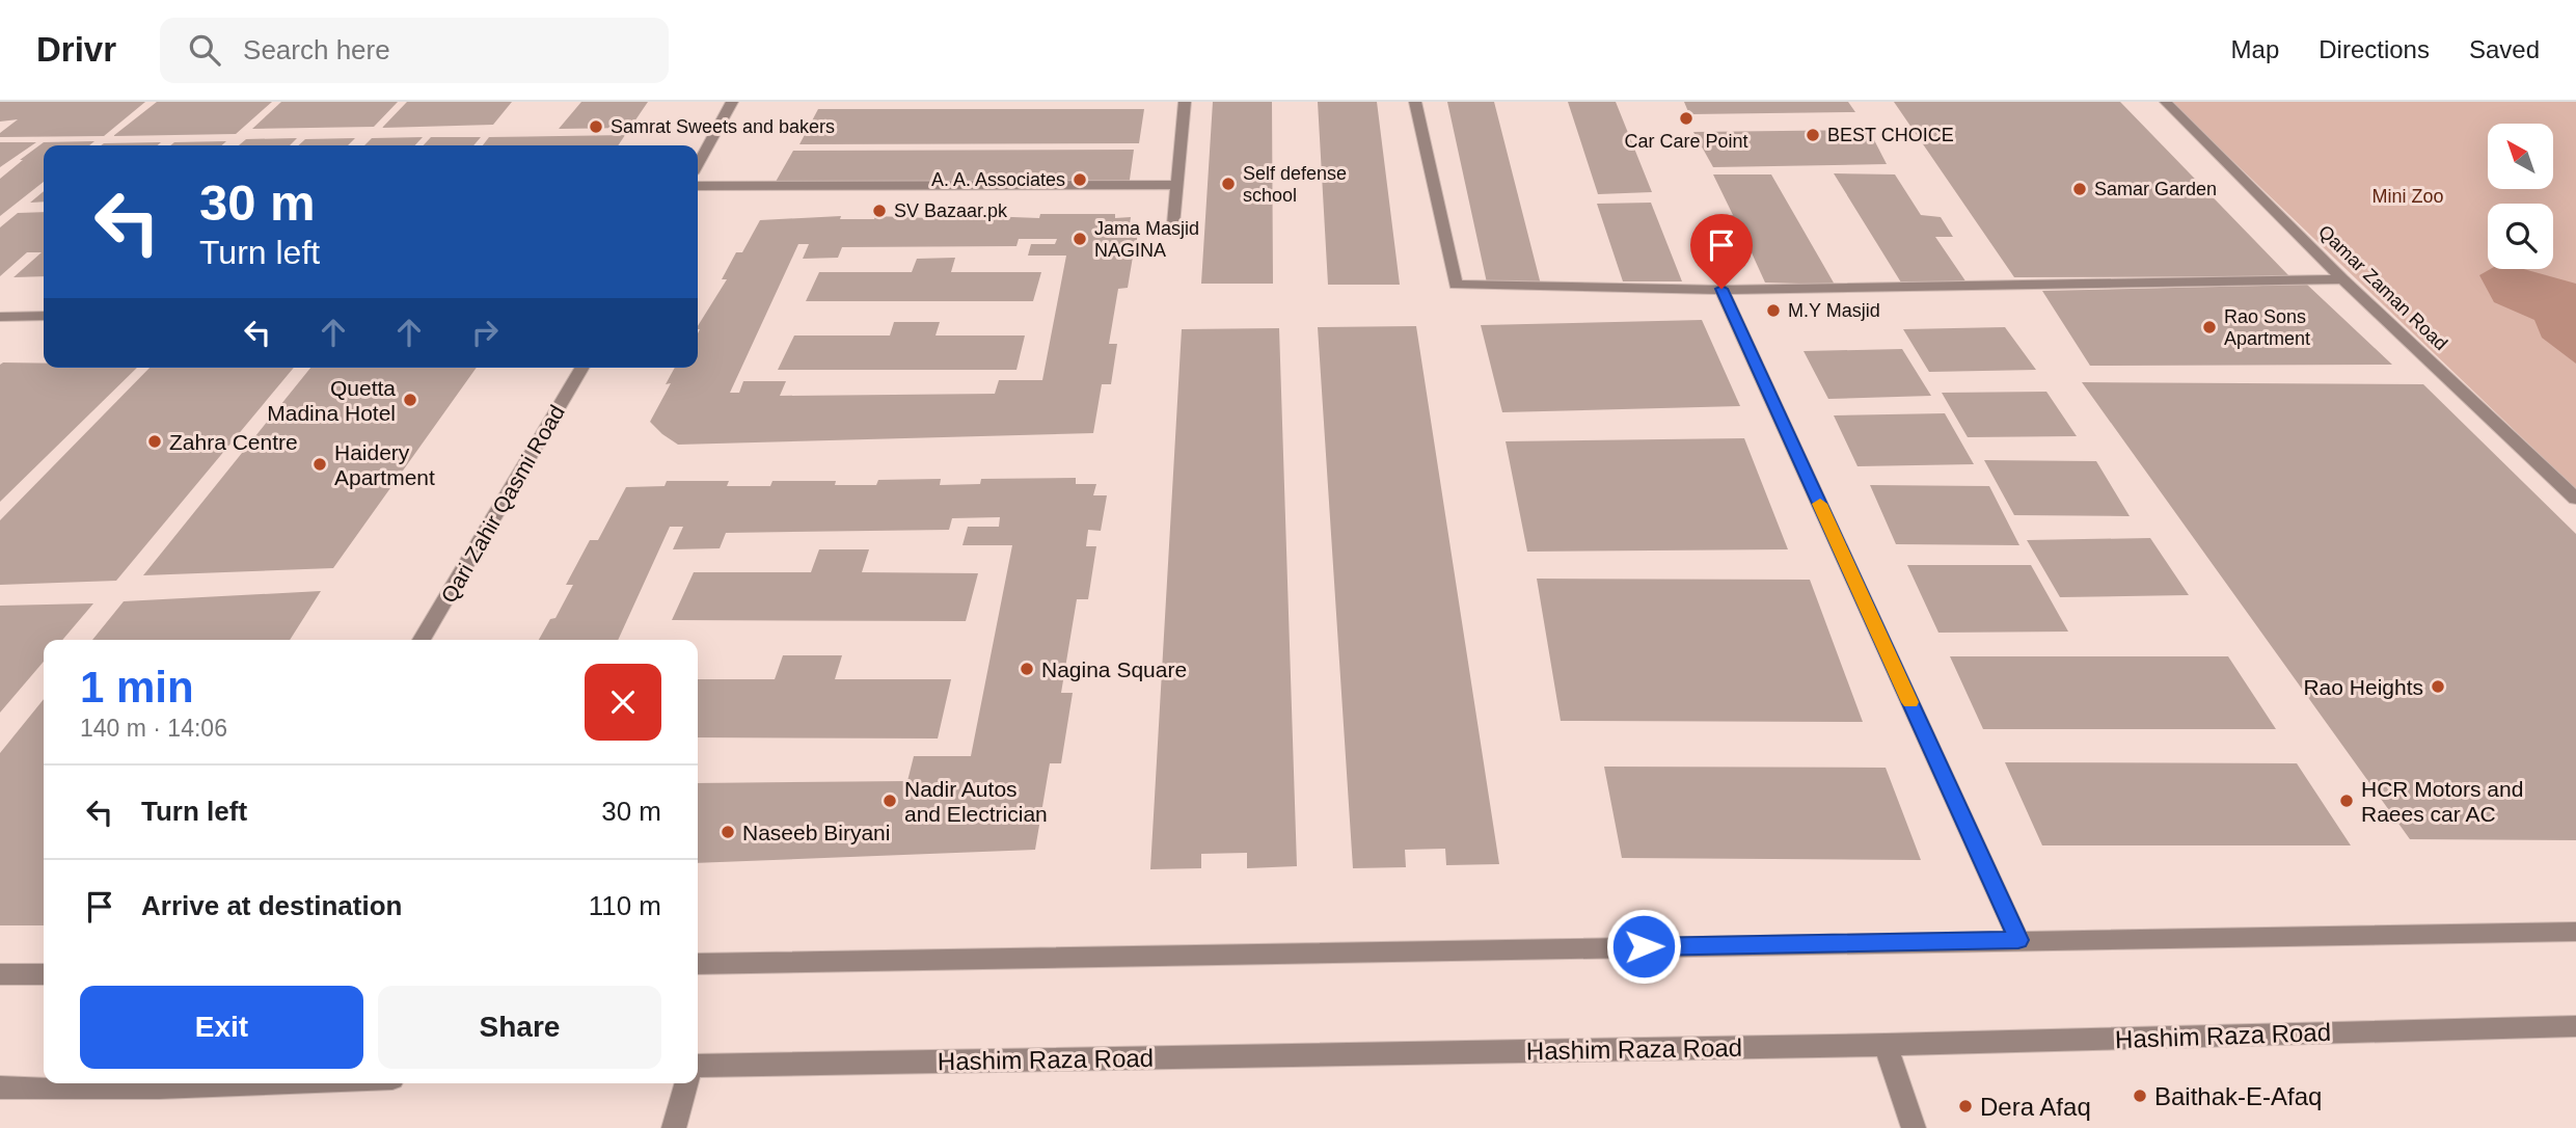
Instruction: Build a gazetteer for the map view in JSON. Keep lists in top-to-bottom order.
{
  "streets": {
    "street": ["Qamar Zaman Road", "Qari Zahir Qasmi Road", "Hashim Raza Road"]
  },
  "parks": ["Mini Zoo"],
  "places": [
    "Car Care Point",
    "Samrat Sweets and bakers",
    "BEST CHOICE",
    "A. A. Associates",
    "Self defense school",
    "Samar Garden",
    "SV Bazaar.pk",
    "Jama Masjid NAGINA",
    "M.Y Masjid",
    "Rao Sons Apartment",
    "Quetta Madina Hotel",
    "Zahra Centre",
    "Haidery Apartment",
    "Nagina Square",
    "Rao Heights",
    "Nadir Autos and Electrician",
    "HCR Motors and Raees car AC",
    "Naseeb Biryani",
    "Baithak-E-Afaq",
    "Dera Afaq"
  ],
  "north": "top left",
  "page": {
    "header": "Drivr",
    "search": "Search here",
    "nav": ["Map", "Directions", "Saved"],
    "turn": ["30 m", "Turn left"],
    "heading": ["1 min", "140 m · 14:06"],
    "list": [
      {
        "name": "Turn left",
        "value": "30 m"
      },
      {
        "name": "Arrive at destination",
        "value": "110 m"
      }
    ],
    "buttons": ["Exit", "Share"]
  }
}
